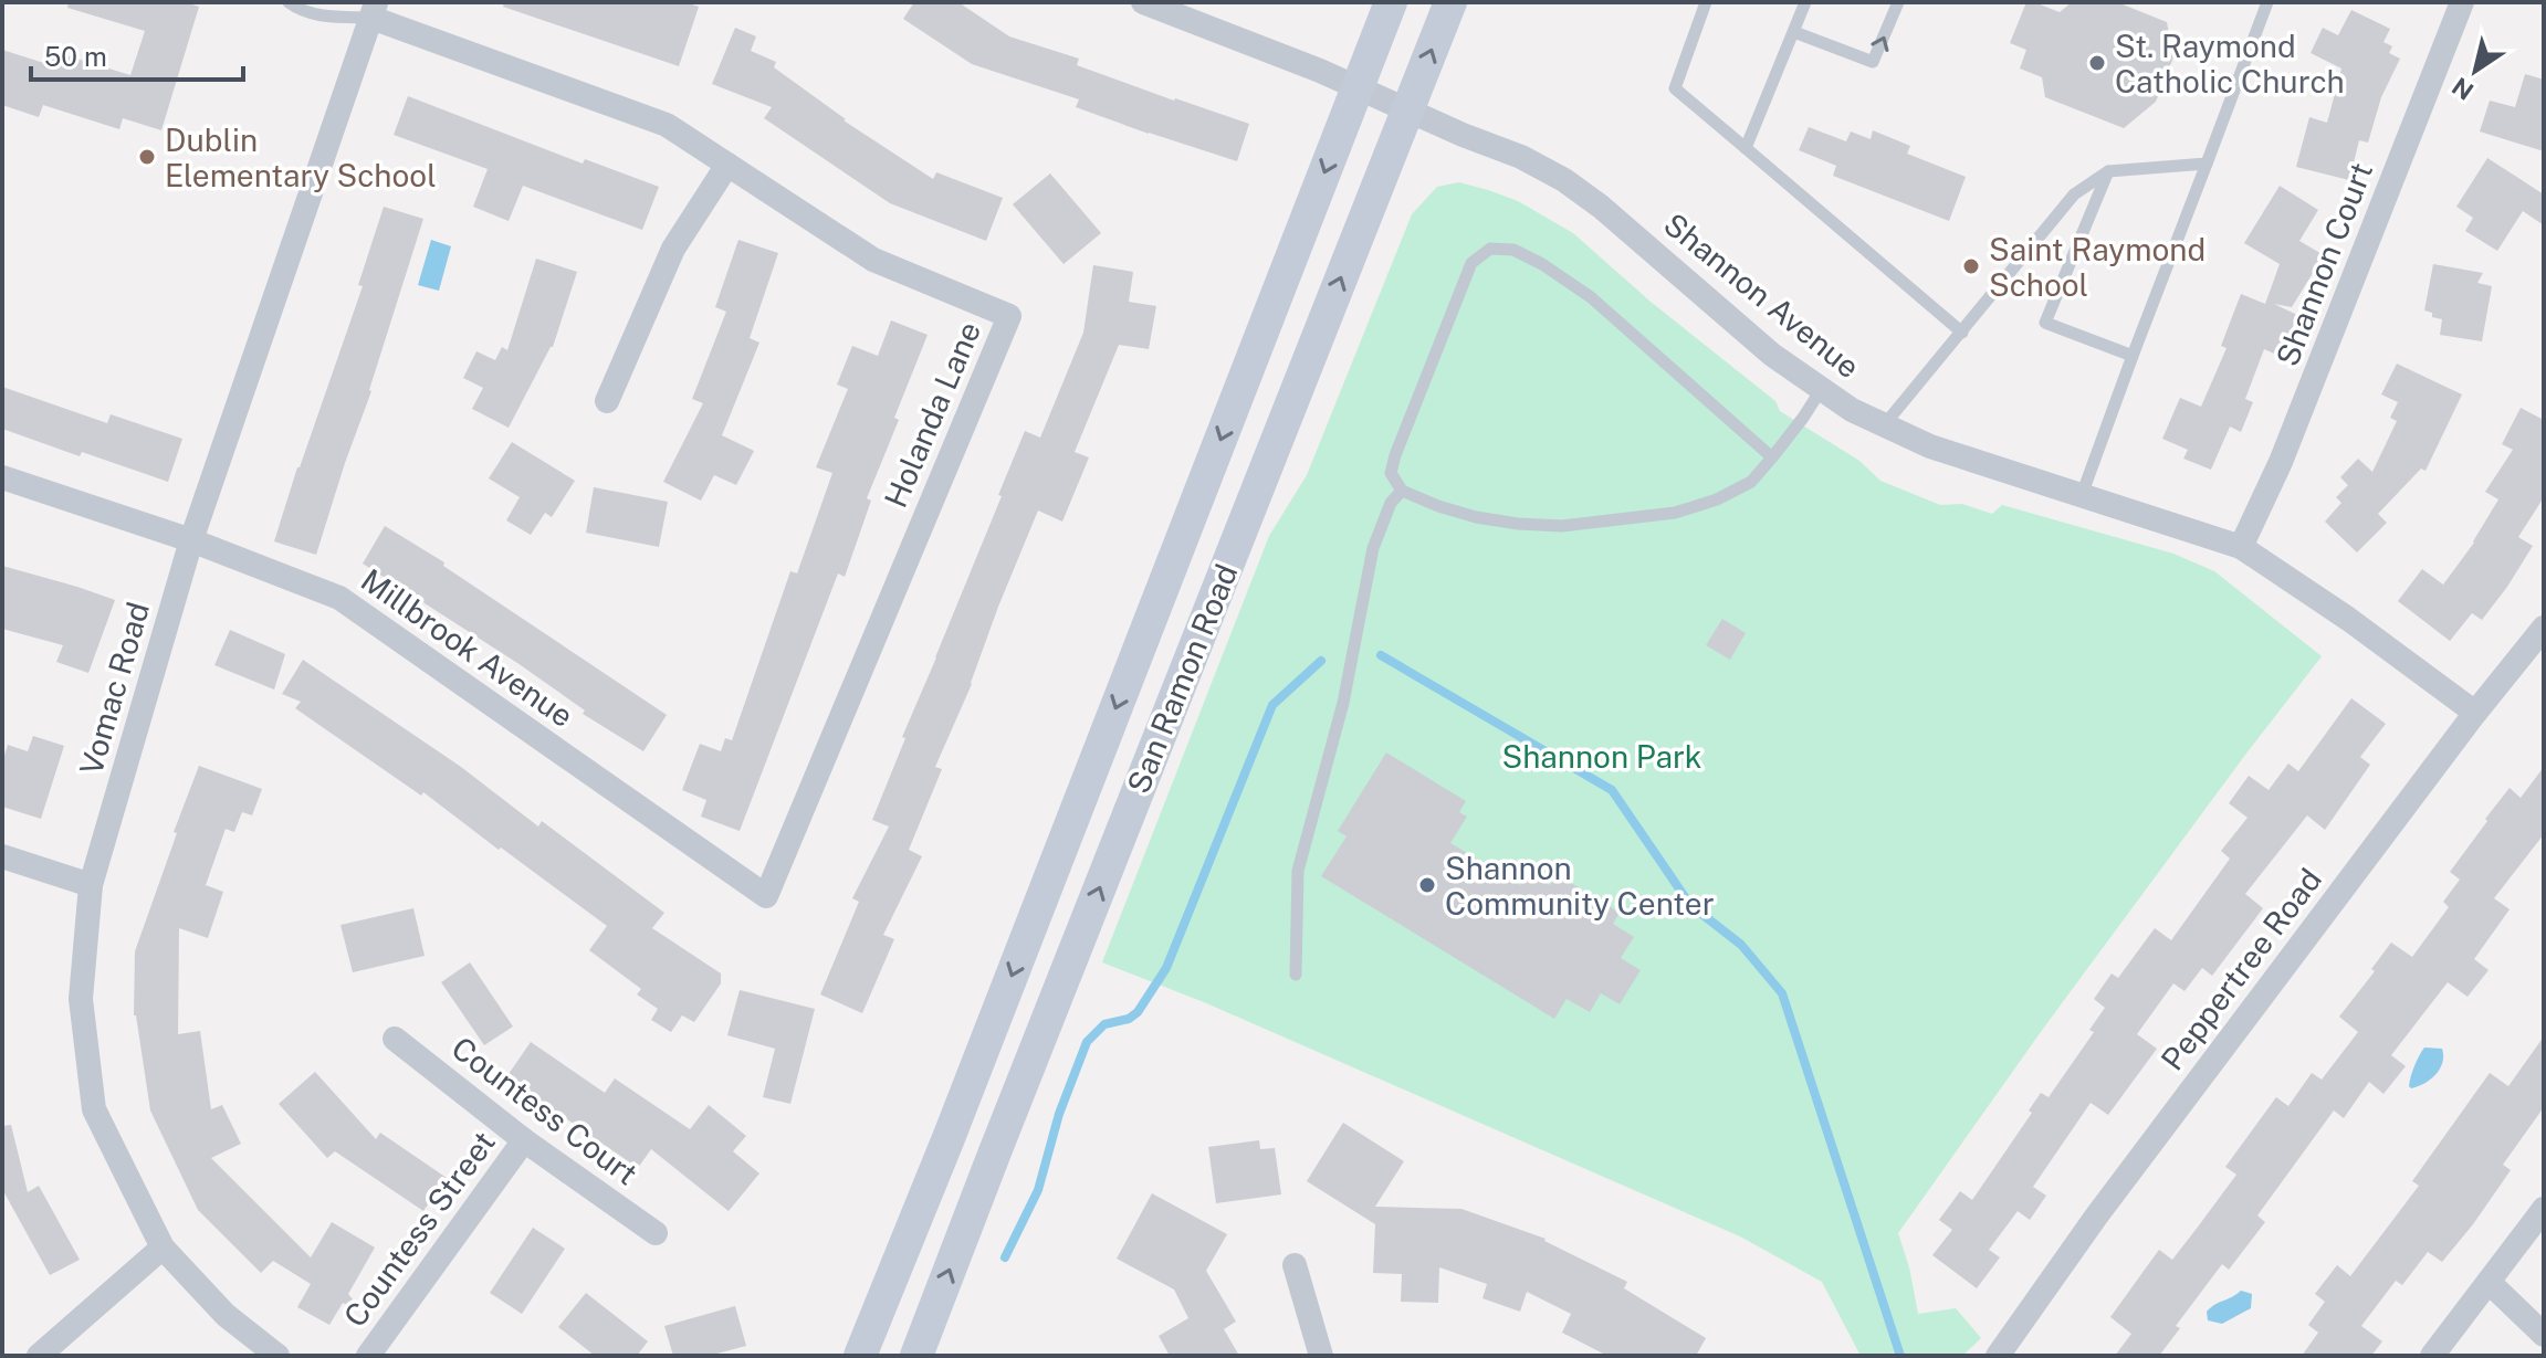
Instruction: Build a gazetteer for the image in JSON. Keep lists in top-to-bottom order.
{
  "streets": {
    "main road": ["San Ramon Road"],
    "street": [
      "Shannon Court",
      "Shannon Avenue",
      "Holanda Lane",
      "Millbrook Avenue",
      "Vomac Road",
      "Peppertree Road",
      "Countess Court",
      "Countess Street"
    ]
  },
  "crossings": [
    ["Shannon Court", "Shannon Avenue"],
    ["Shannon Avenue", "San Ramon Road"],
    ["Shannon Avenue", "Peppertree Road"],
    ["Holanda Lane", "Millbrook Avenue"],
    ["Holanda Lane", "Vomac Road"],
    ["Millbrook Avenue", "Vomac Road"],
    ["Countess Court", "Countess Street"]
  ],
  "parks": ["Shannon Park"],
  "places": [
    "St. Raymond Catholic Church",
    "Dublin Elementary School",
    "Saint Raymond School",
    "Shannon Community Center"
  ],
  "scale_bar": "50 m",
  "north": "bottom left"
}
